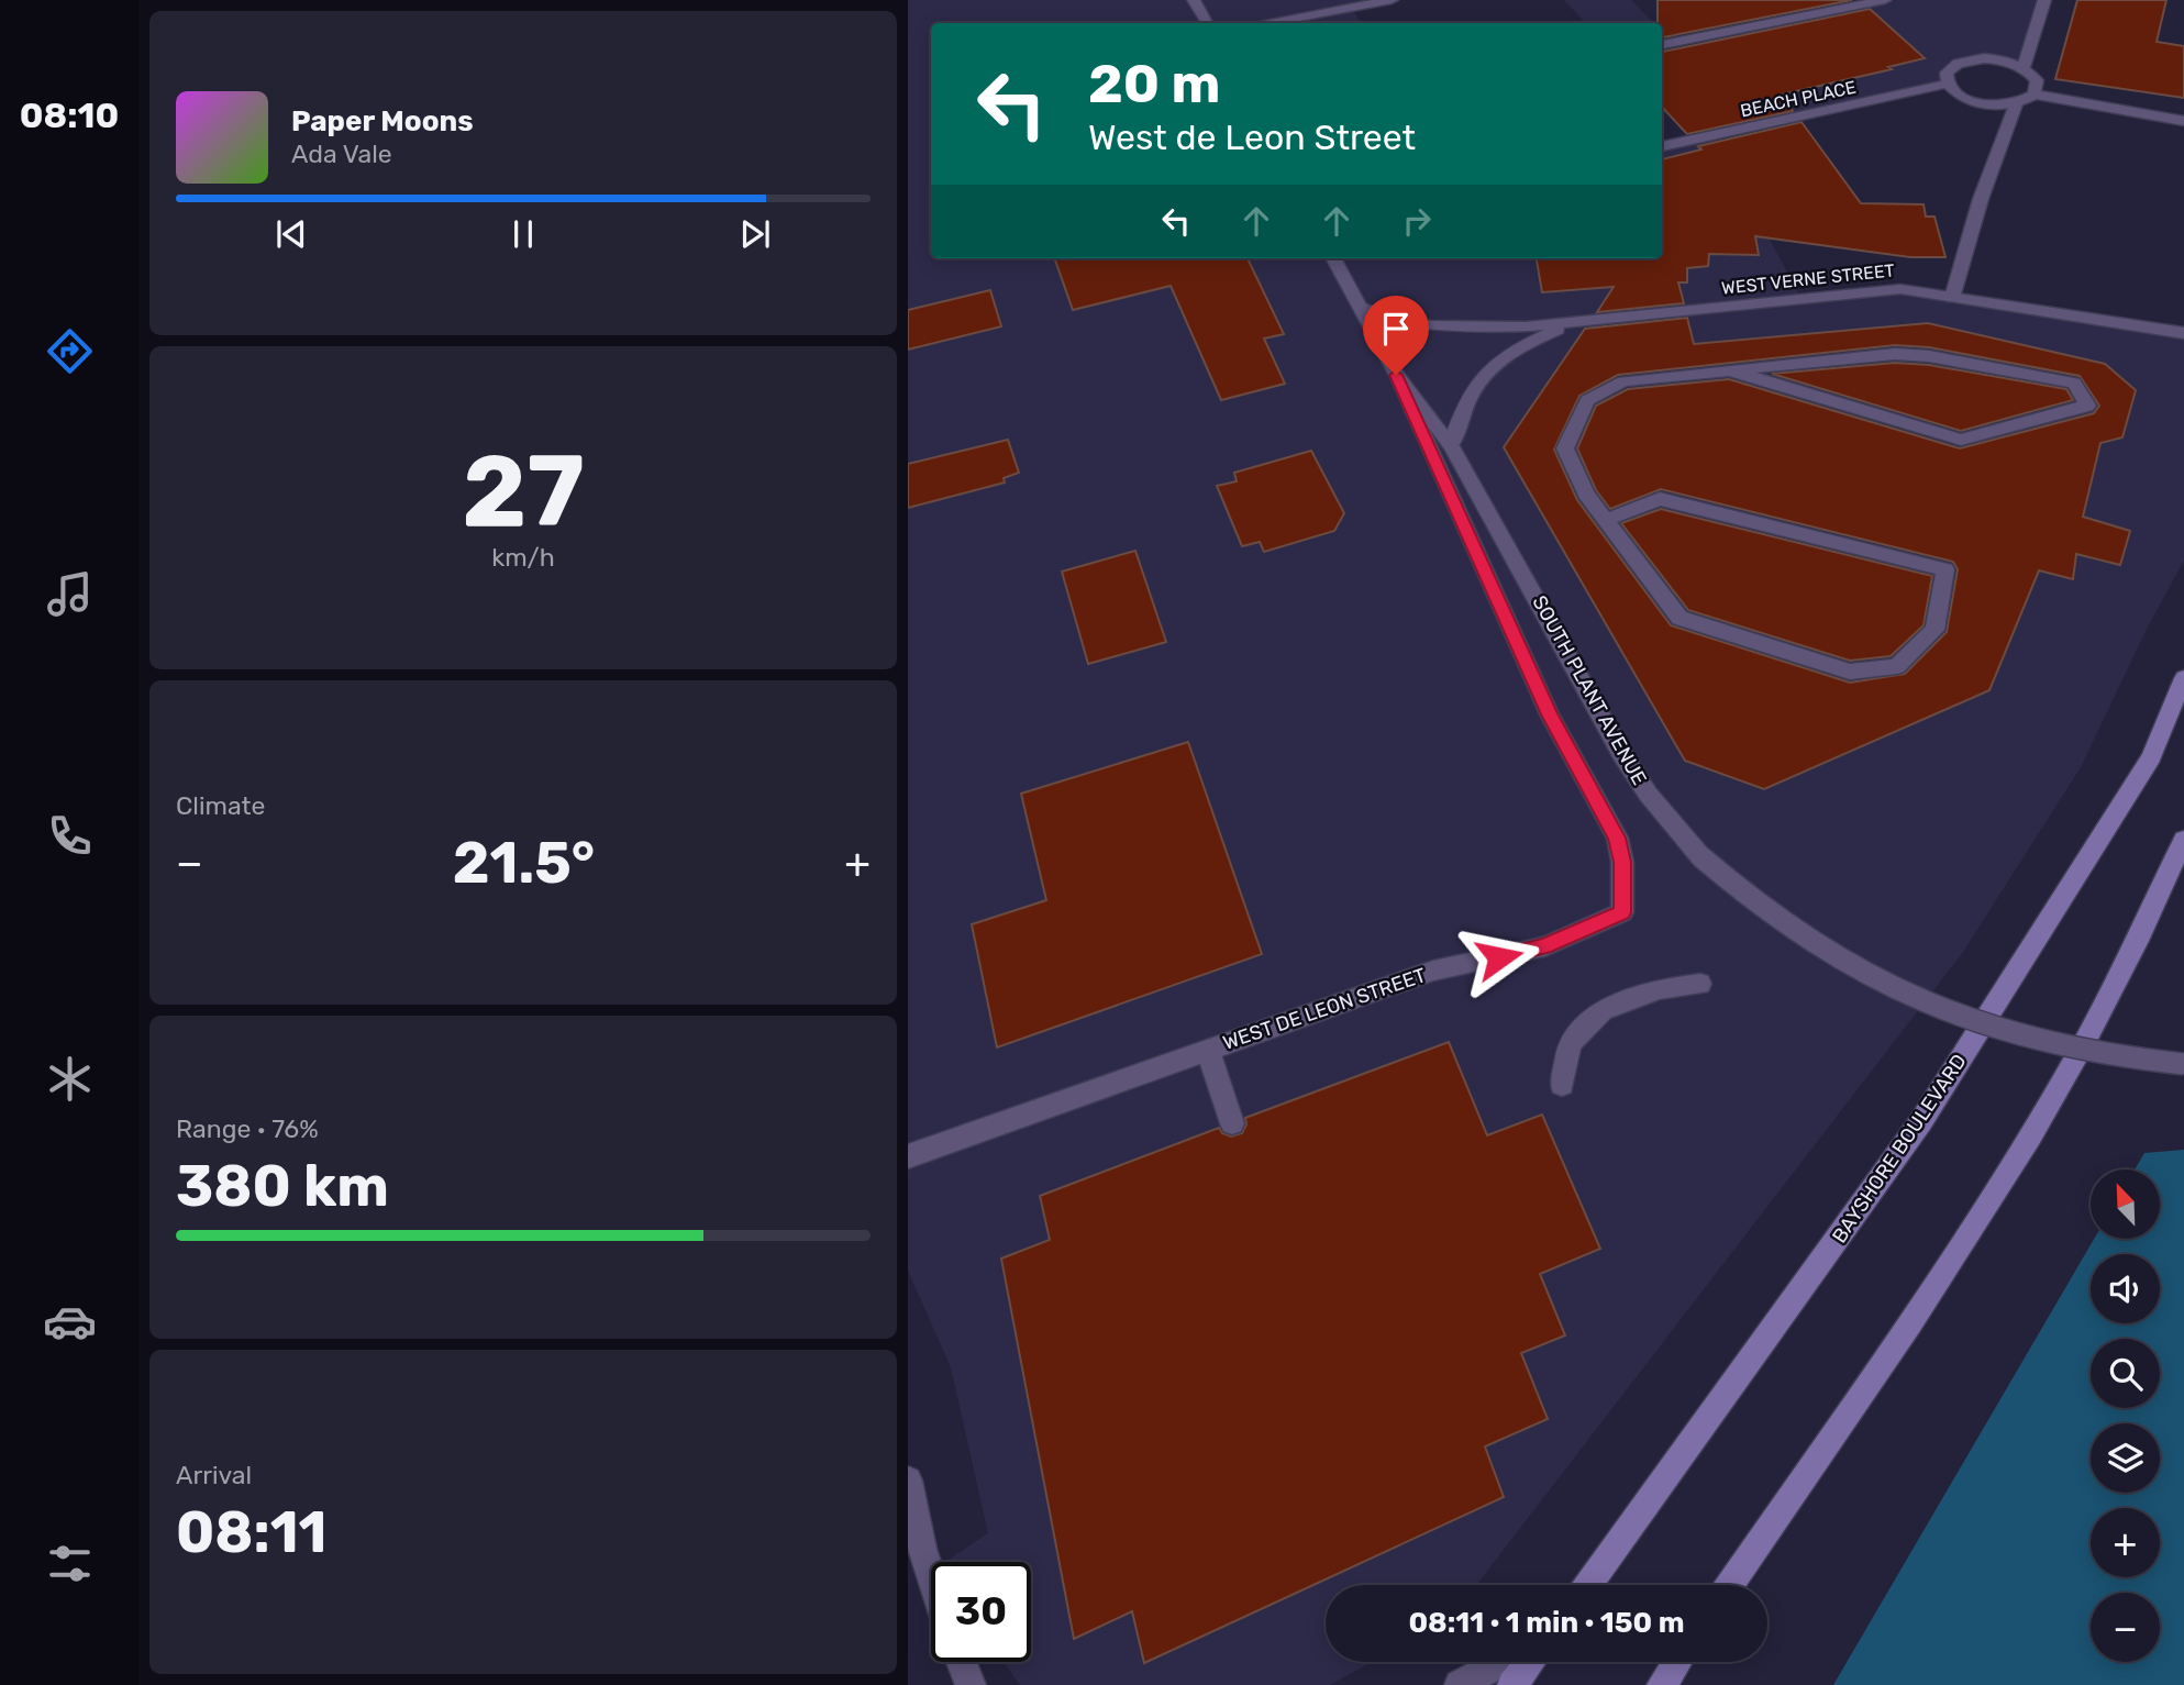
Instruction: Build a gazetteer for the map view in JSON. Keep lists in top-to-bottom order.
{
  "streets": {
    "main road": ["BAYSHORE BOULEVARD"],
    "street": [
      "BEACH PLACE",
      "WEST VERNE STREET",
      "SOUTH PLANT AVENUE",
      "WEST DE LEON STREET"
    ]
  },
  "crossings": [
    ["WEST VERNE STREET", "SOUTH PLANT AVENUE"],
    ["SOUTH PLANT AVENUE", "WEST DE LEON STREET"]
  ],
  "north": "top left",
  "page": {
    "tabs": "08:10",
    "turn": ["20 m", "West de Leon Street"],
    "song": ["Paper Moons", "Ada Vale"],
    "tile": [
      ["27", "km/h"],
      "Climate",
      ["Range · 76%", "380 km"],
      ["Arrival", "08:11"]
    ],
    "heat": ["−", "21.5°", "+"],
    "map_buttons": ["+", "−"],
    "limit": "30",
    "trip": "08:11 · 1 min · 150 m"
  }
}
